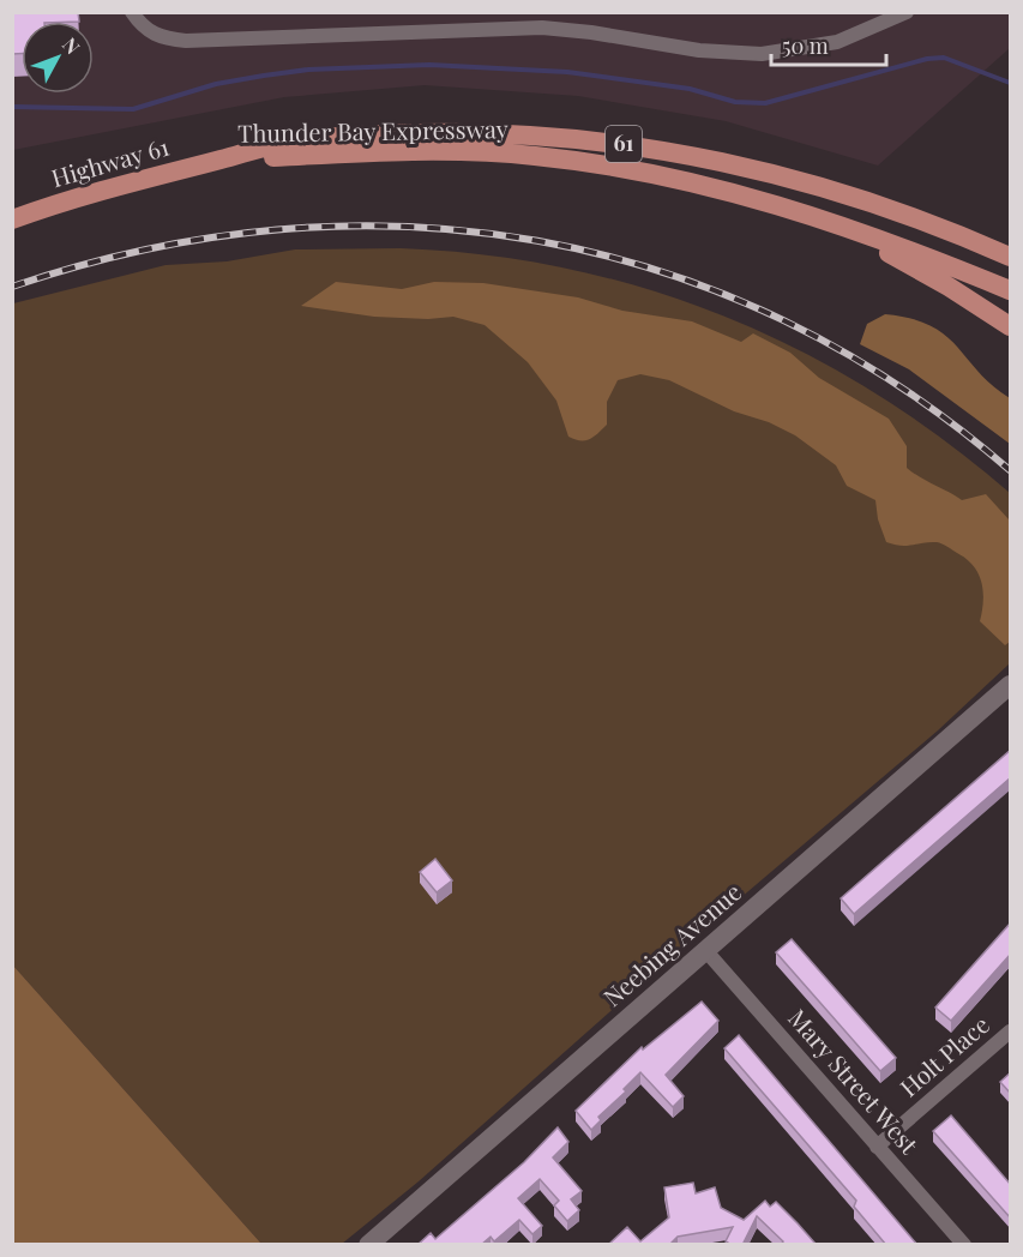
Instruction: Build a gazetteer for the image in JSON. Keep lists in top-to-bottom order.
{
  "streets": {
    "highway": ["Thunder Bay Expressway", "61", "Highway 61"],
    "main road": ["Neebing Avenue"],
    "street": ["Holt Place", "Mary Street West"]
  },
  "crossings": [
    ["Thunder Bay Expressway", "Highway 61"],
    ["Neebing Avenue", "Mary Street West"],
    ["Holt Place", "Mary Street West"]
  ],
  "scale_bar": "50 m",
  "north": "top right"
}
